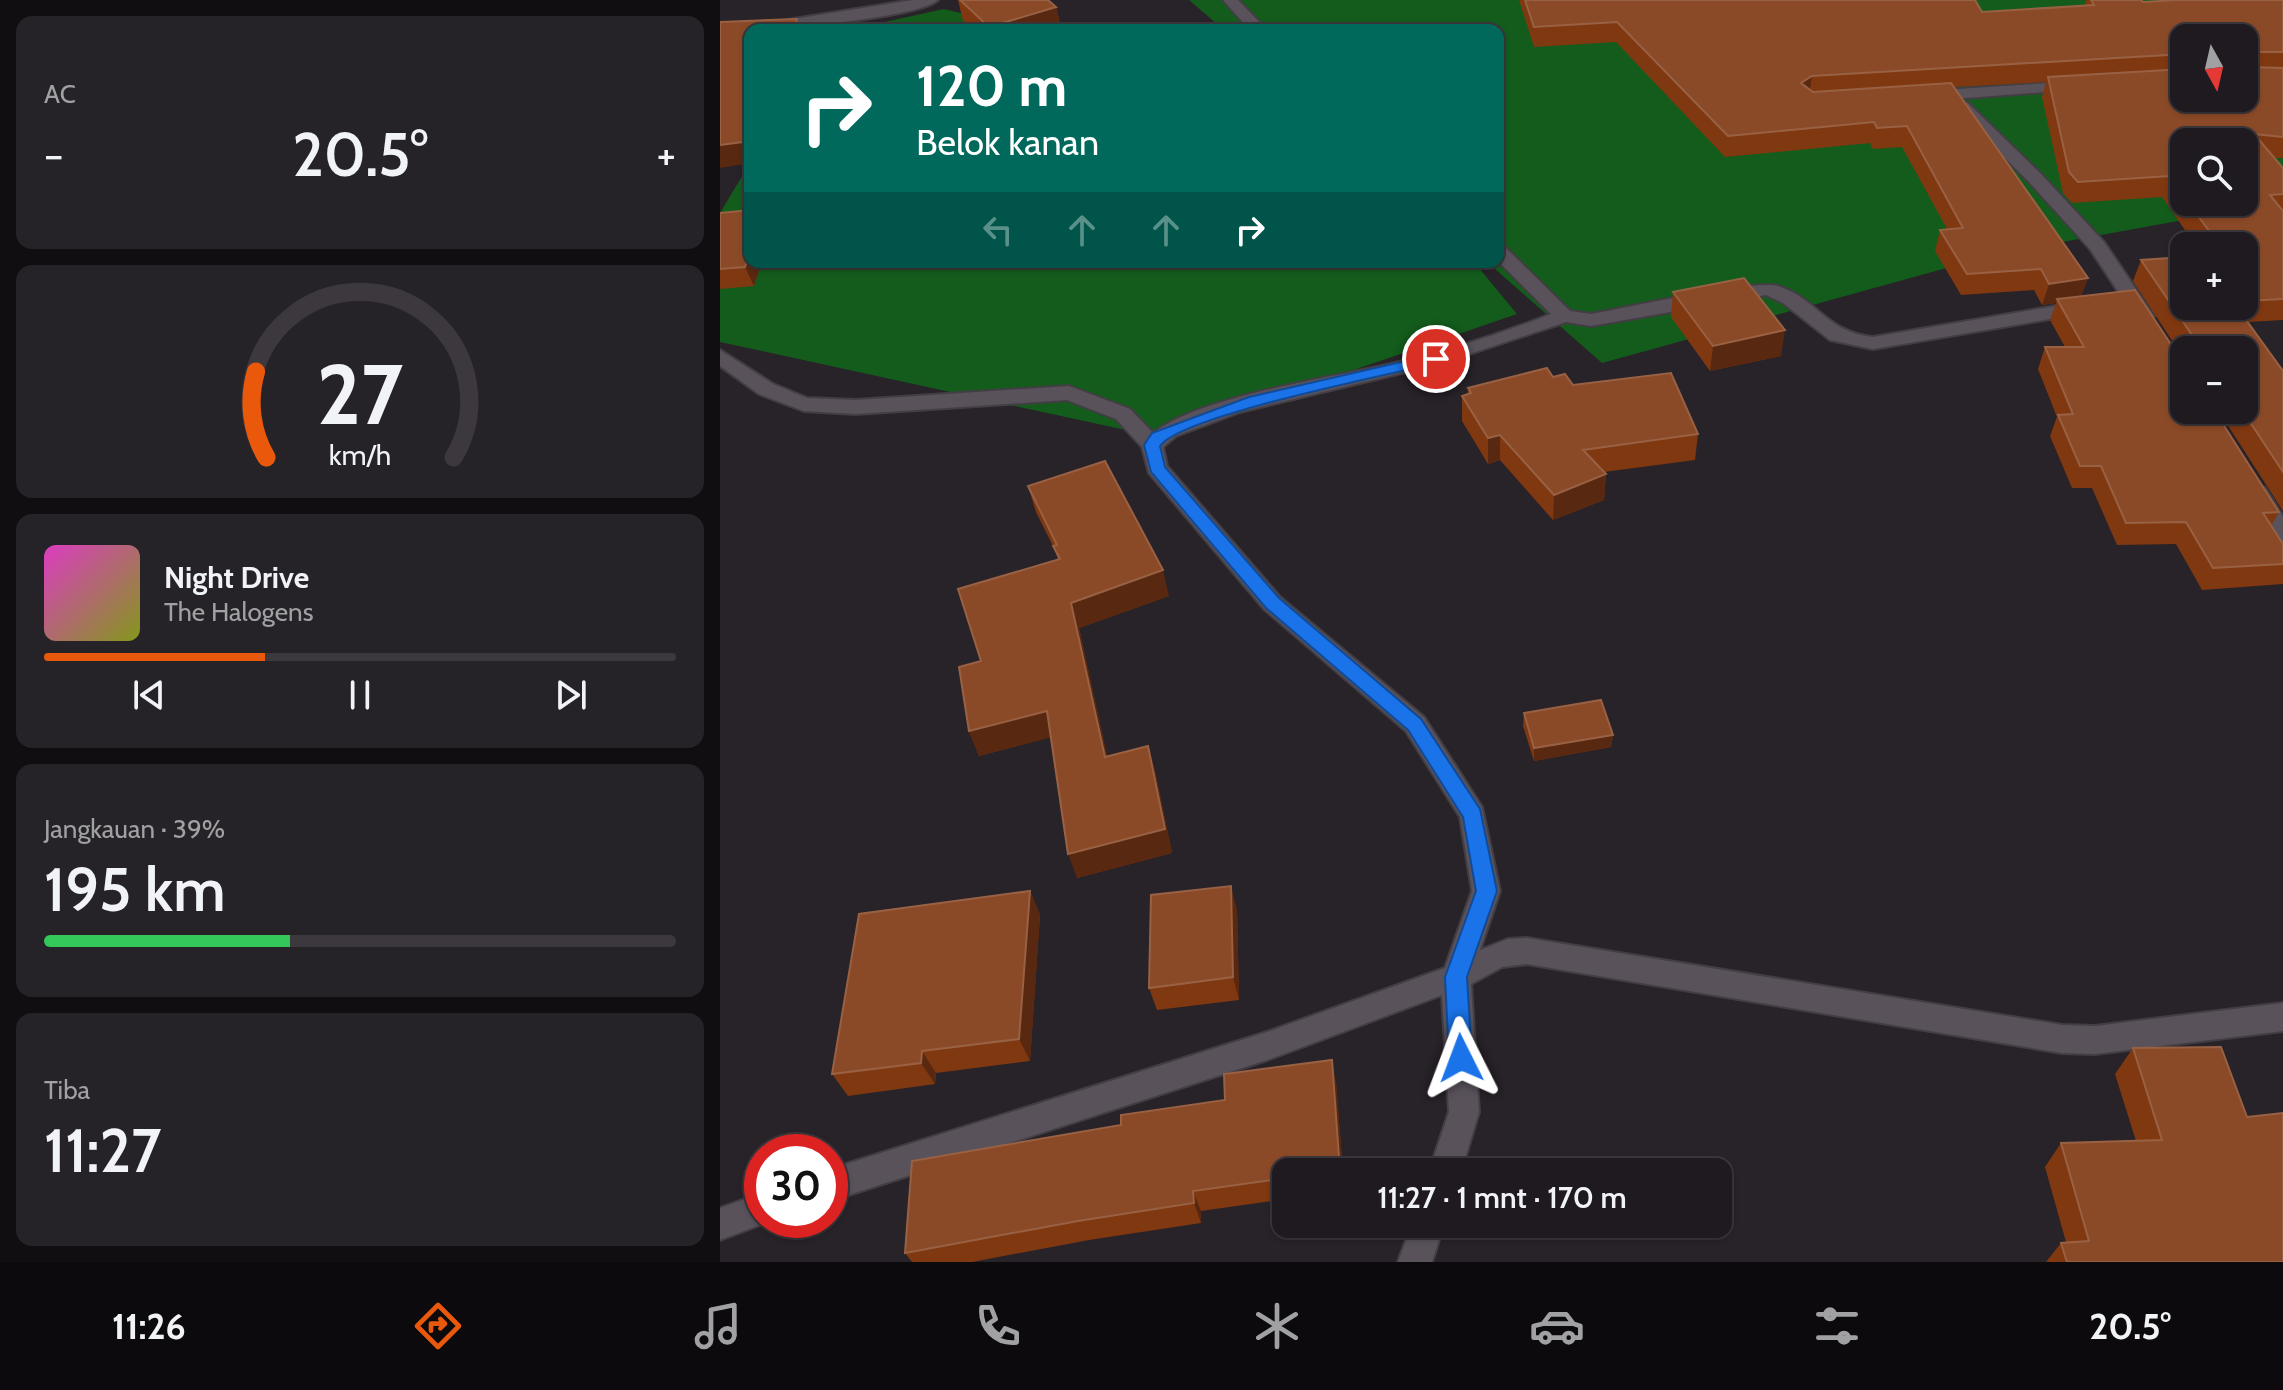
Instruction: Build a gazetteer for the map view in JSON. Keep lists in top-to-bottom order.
{
  "north": "bottom",
  "page": {
    "tile": [
      "AC",
      ["Jangkauan · 39%", "195 km"],
      ["Tiba", "11:27"]
    ],
    "map_buttons": ["+", "−"],
    "turn": ["120 m", "Belok kanan"],
    "heat": ["−", "20.5°", "+"],
    "song": ["Night Drive", "The Halogens"],
    "limit": "30",
    "trip": "11:27 · 1 mnt · 170 m",
    "tabs": ["11:26", "20.5°"],
    "gauge": ["27", "km/h"]
  }
}
